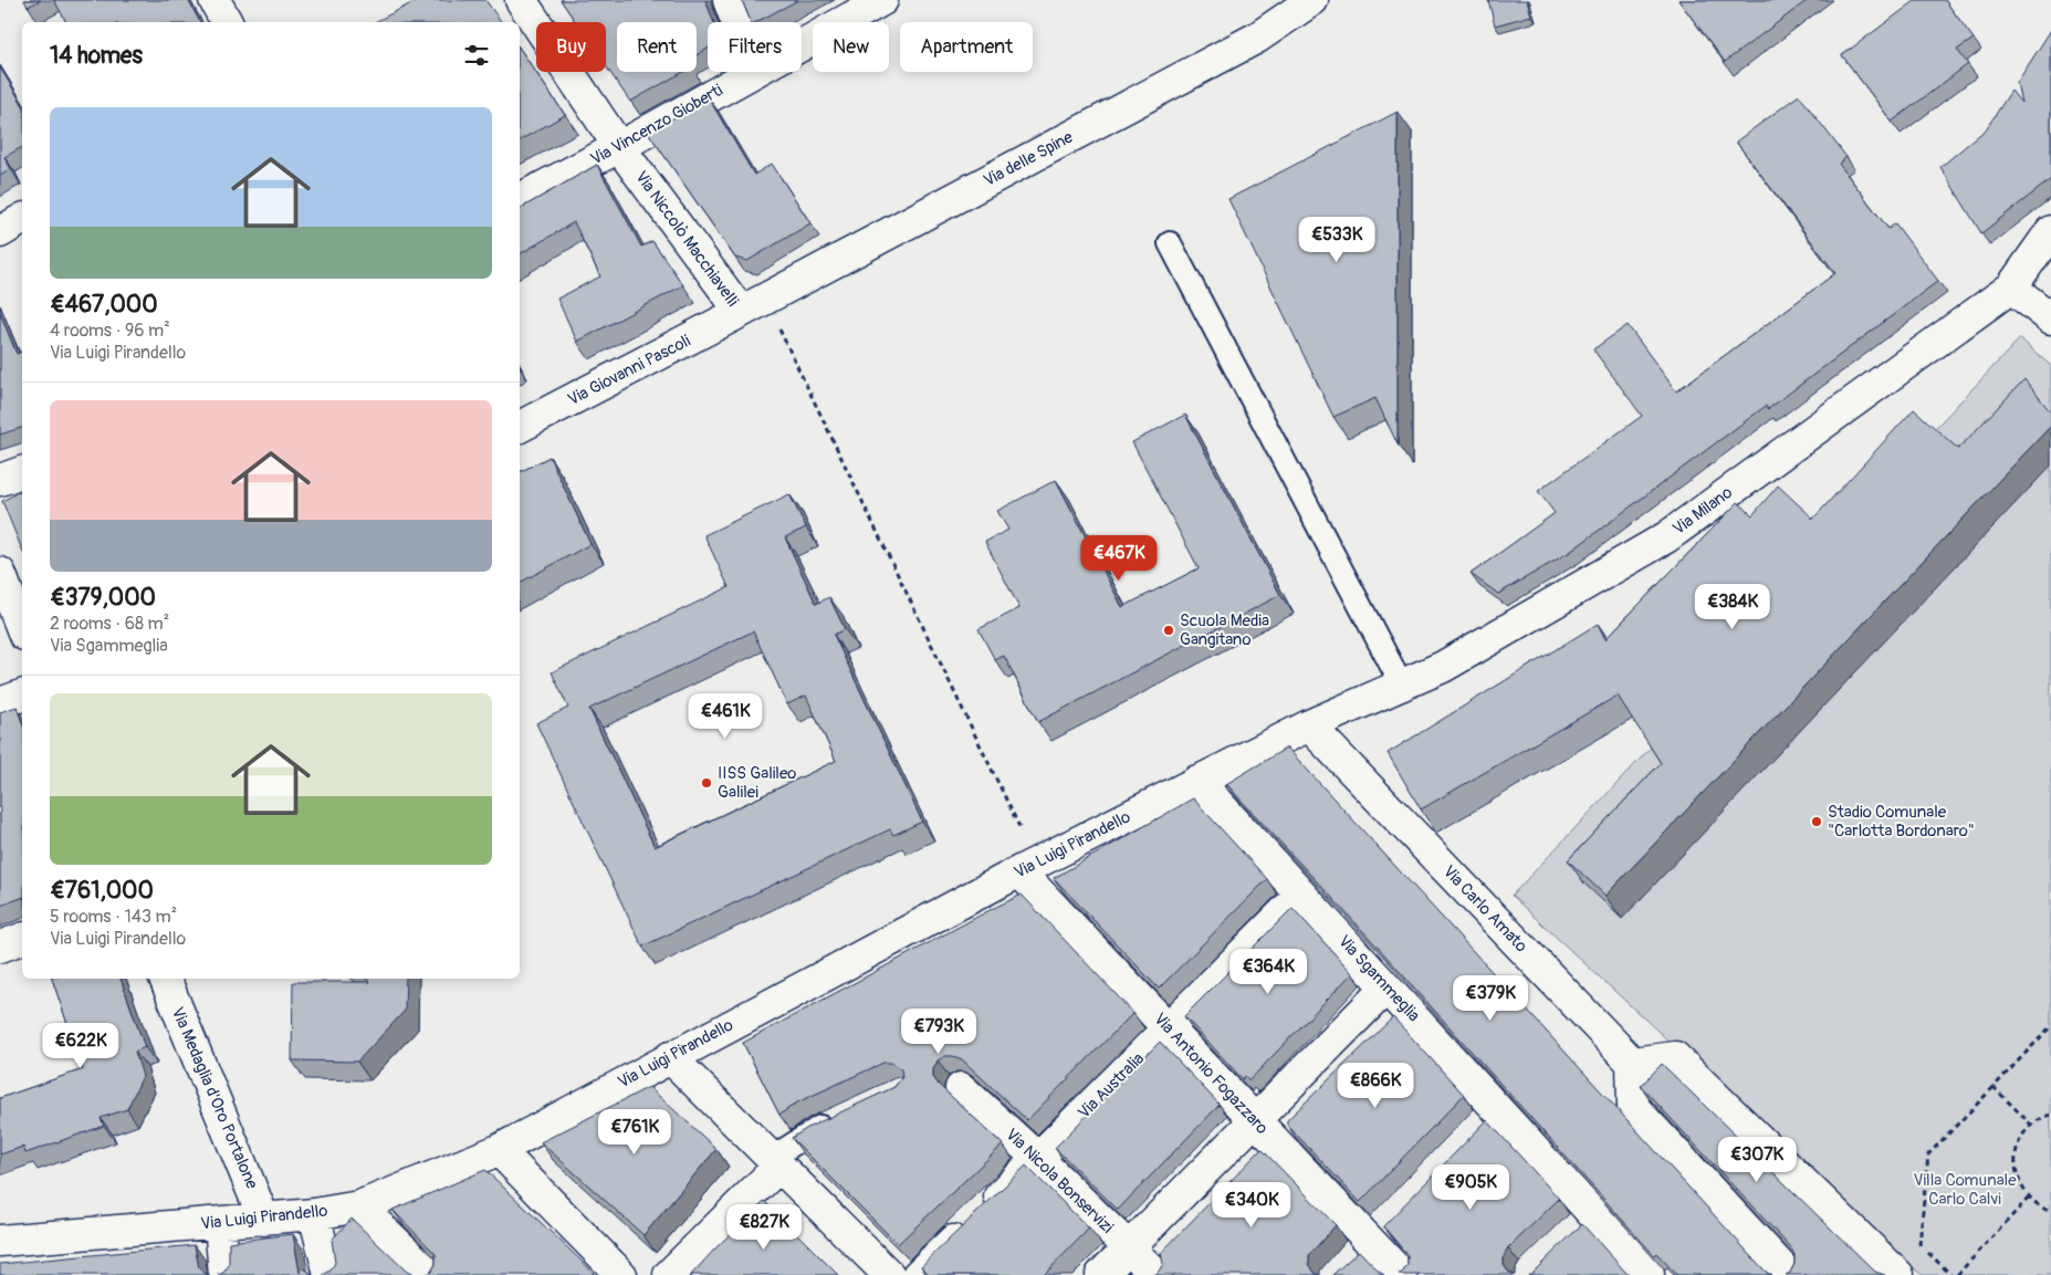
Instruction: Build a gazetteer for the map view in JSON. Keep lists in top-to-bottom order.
{
  "streets": {
    "street": [
      "Via Vincenzo Gioberti",
      "Via delle Spine",
      "Via Niccolò Macchiavelli",
      "Via Giovanni Pascoli",
      "Via Milano",
      "Via Luigi Pirandello",
      "Via Carlo Amato",
      "Via Sgammeglia",
      "Via Antonio Fogazzaro",
      "Via Australia",
      "Via Medaglia d'Oro Portalone",
      "Via Nicola Bonservizi"
    ]
  },
  "crossings": [
    ["Via Vincenzo Gioberti", "Via Niccolò Macchiavelli"],
    ["Via delle Spine", "Via Niccolò Macchiavelli"],
    ["Via delle Spine", "Via Giovanni Pascoli"],
    ["Via Niccolò Macchiavelli", "Via Giovanni Pascoli"],
    ["Via Milano", "Via Luigi Pirandello"],
    ["Via Milano", "Via Carlo Amato"],
    ["Via Luigi Pirandello", "Via Carlo Amato"],
    ["Via Luigi Pirandello", "Via Sgammeglia"],
    ["Via Luigi Pirandello", "Via Antonio Fogazzaro"],
    ["Via Luigi Pirandello", "Via Medaglia d'Oro Portalone"],
    ["Via Sgammeglia", "Via Australia"],
    ["Via Antonio Fogazzaro", "Via Australia"],
    ["Via Australia", "Via Nicola Bonservizi"]
  ],
  "parks": ["Villa Comunale Carlo Calvi"],
  "places": ["Scuola Media Gangitano", "IISS Galileo Galilei", "Stadio Comunale \"Carlotta Bordonaro\""],
  "page": {
    "chip": [
      "Buy",
      "Rent",
      "Filters",
      "New",
      "Apartment"
    ],
    "heading": "14 homes",
    "list": [
      {
        "name": "€467,000",
        "note": "4 rooms · 96 m² · Via Luigi Pirandello"
      },
      {
        "name": "€379,000",
        "note": "2 rooms · 68 m² · Via Sgammeglia"
      },
      {
        "name": "€761,000",
        "note": "5 rooms · 143 m² · Via Luigi Pirandello"
      }
    ],
    "price": [
      "€533K",
      "€467K",
      "€384K",
      "€461K",
      "€364K",
      "€379K",
      "€793K",
      "€622K",
      "€866K",
      "€761K",
      "€307K",
      "€905K",
      "€340K",
      "€827K"
    ]
  }
}
